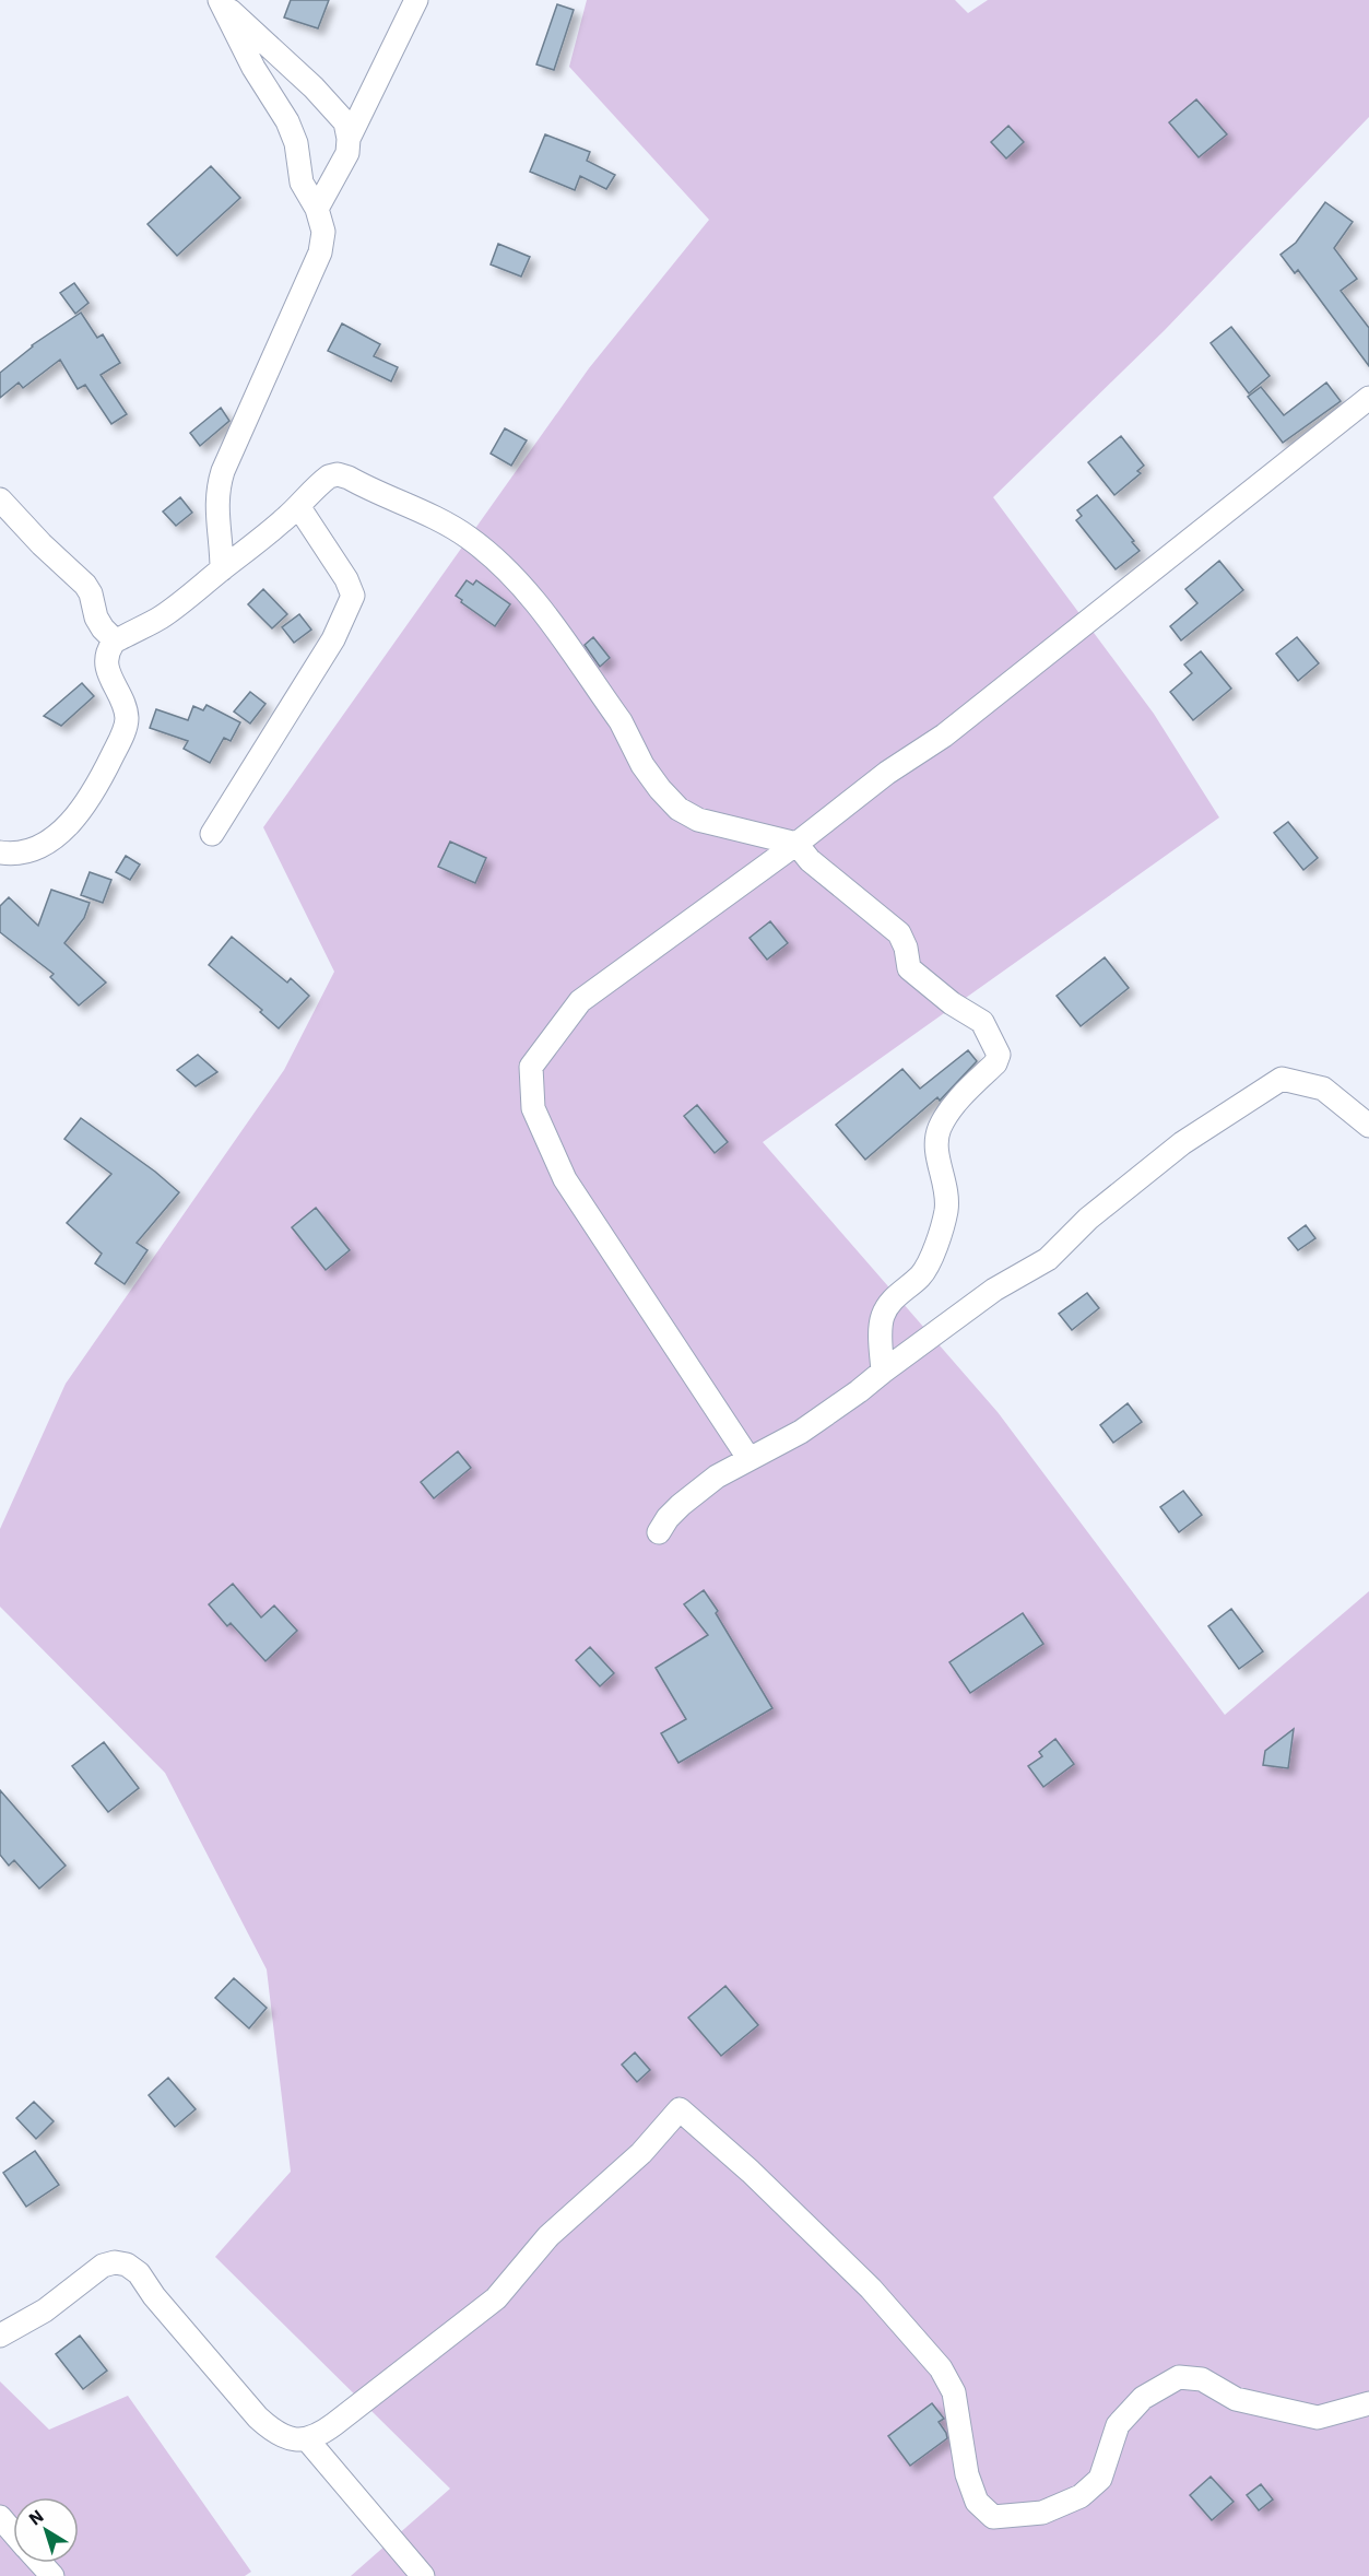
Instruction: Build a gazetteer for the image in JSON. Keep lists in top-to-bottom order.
{
  "north": "top left"
}
